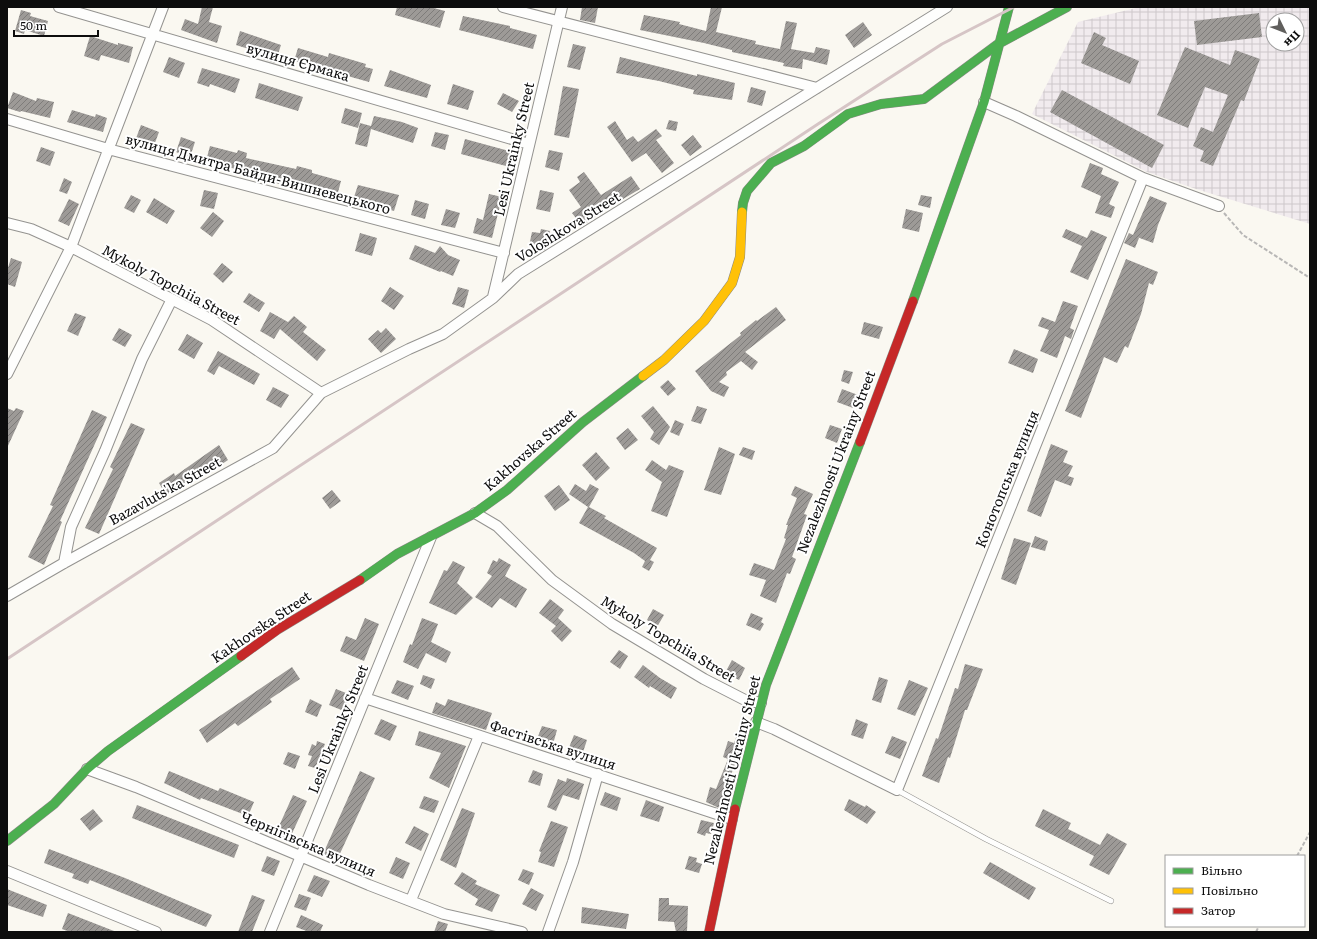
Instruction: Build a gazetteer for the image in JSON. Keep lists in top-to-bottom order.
{
  "streets": {
    "street": [
      "вулиця Єрмака",
      "Lesi Ukrainky Street",
      "вулиця Дмитра Байди-Вишневецького",
      "Voloshkova Street",
      "Mykoly Topchiia Street",
      "Kakhovska Street",
      "Nezalezhnosti Ukrainy Street",
      "Конотопська вулиця",
      "Bazavluts'ka Street",
      "Фастівська вулиця",
      "Чернігівська вулиця"
    ]
  },
  "crossings": [
    ["вулиця Єрмака", "Lesi Ukrainky Street"],
    ["Lesi Ukrainky Street", "вулиця Дмитра Байди-Вишневецького"],
    ["Lesi Ukrainky Street", "Voloshkova Street"],
    ["Lesi Ukrainky Street", "Kakhovska Street"],
    ["Lesi Ukrainky Street", "Фастівська вулиця"],
    ["Lesi Ukrainky Street", "Чернігівська вулиця"],
    ["Voloshkova Street", "Mykoly Topchiia Street"],
    ["Voloshkova Street", "Bazavluts'ka Street"],
    ["Mykoly Topchiia Street", "Kakhovska Street"],
    ["Mykoly Topchiia Street", "Nezalezhnosti Ukrainy Street"],
    ["Mykoly Topchiia Street", "Bazavluts'ka Street"],
    ["Kakhovska Street", "Nezalezhnosti Ukrainy Street"],
    ["Kakhovska Street", "Чернігівська вулиця"],
    ["Nezalezhnosti Ukrainy Street", "Фастівська вулиця"]
  ],
  "legend": ["Вільно", "Повільно", "Затор"],
  "scale_bar": "50 m",
  "north": "bottom right"
}
